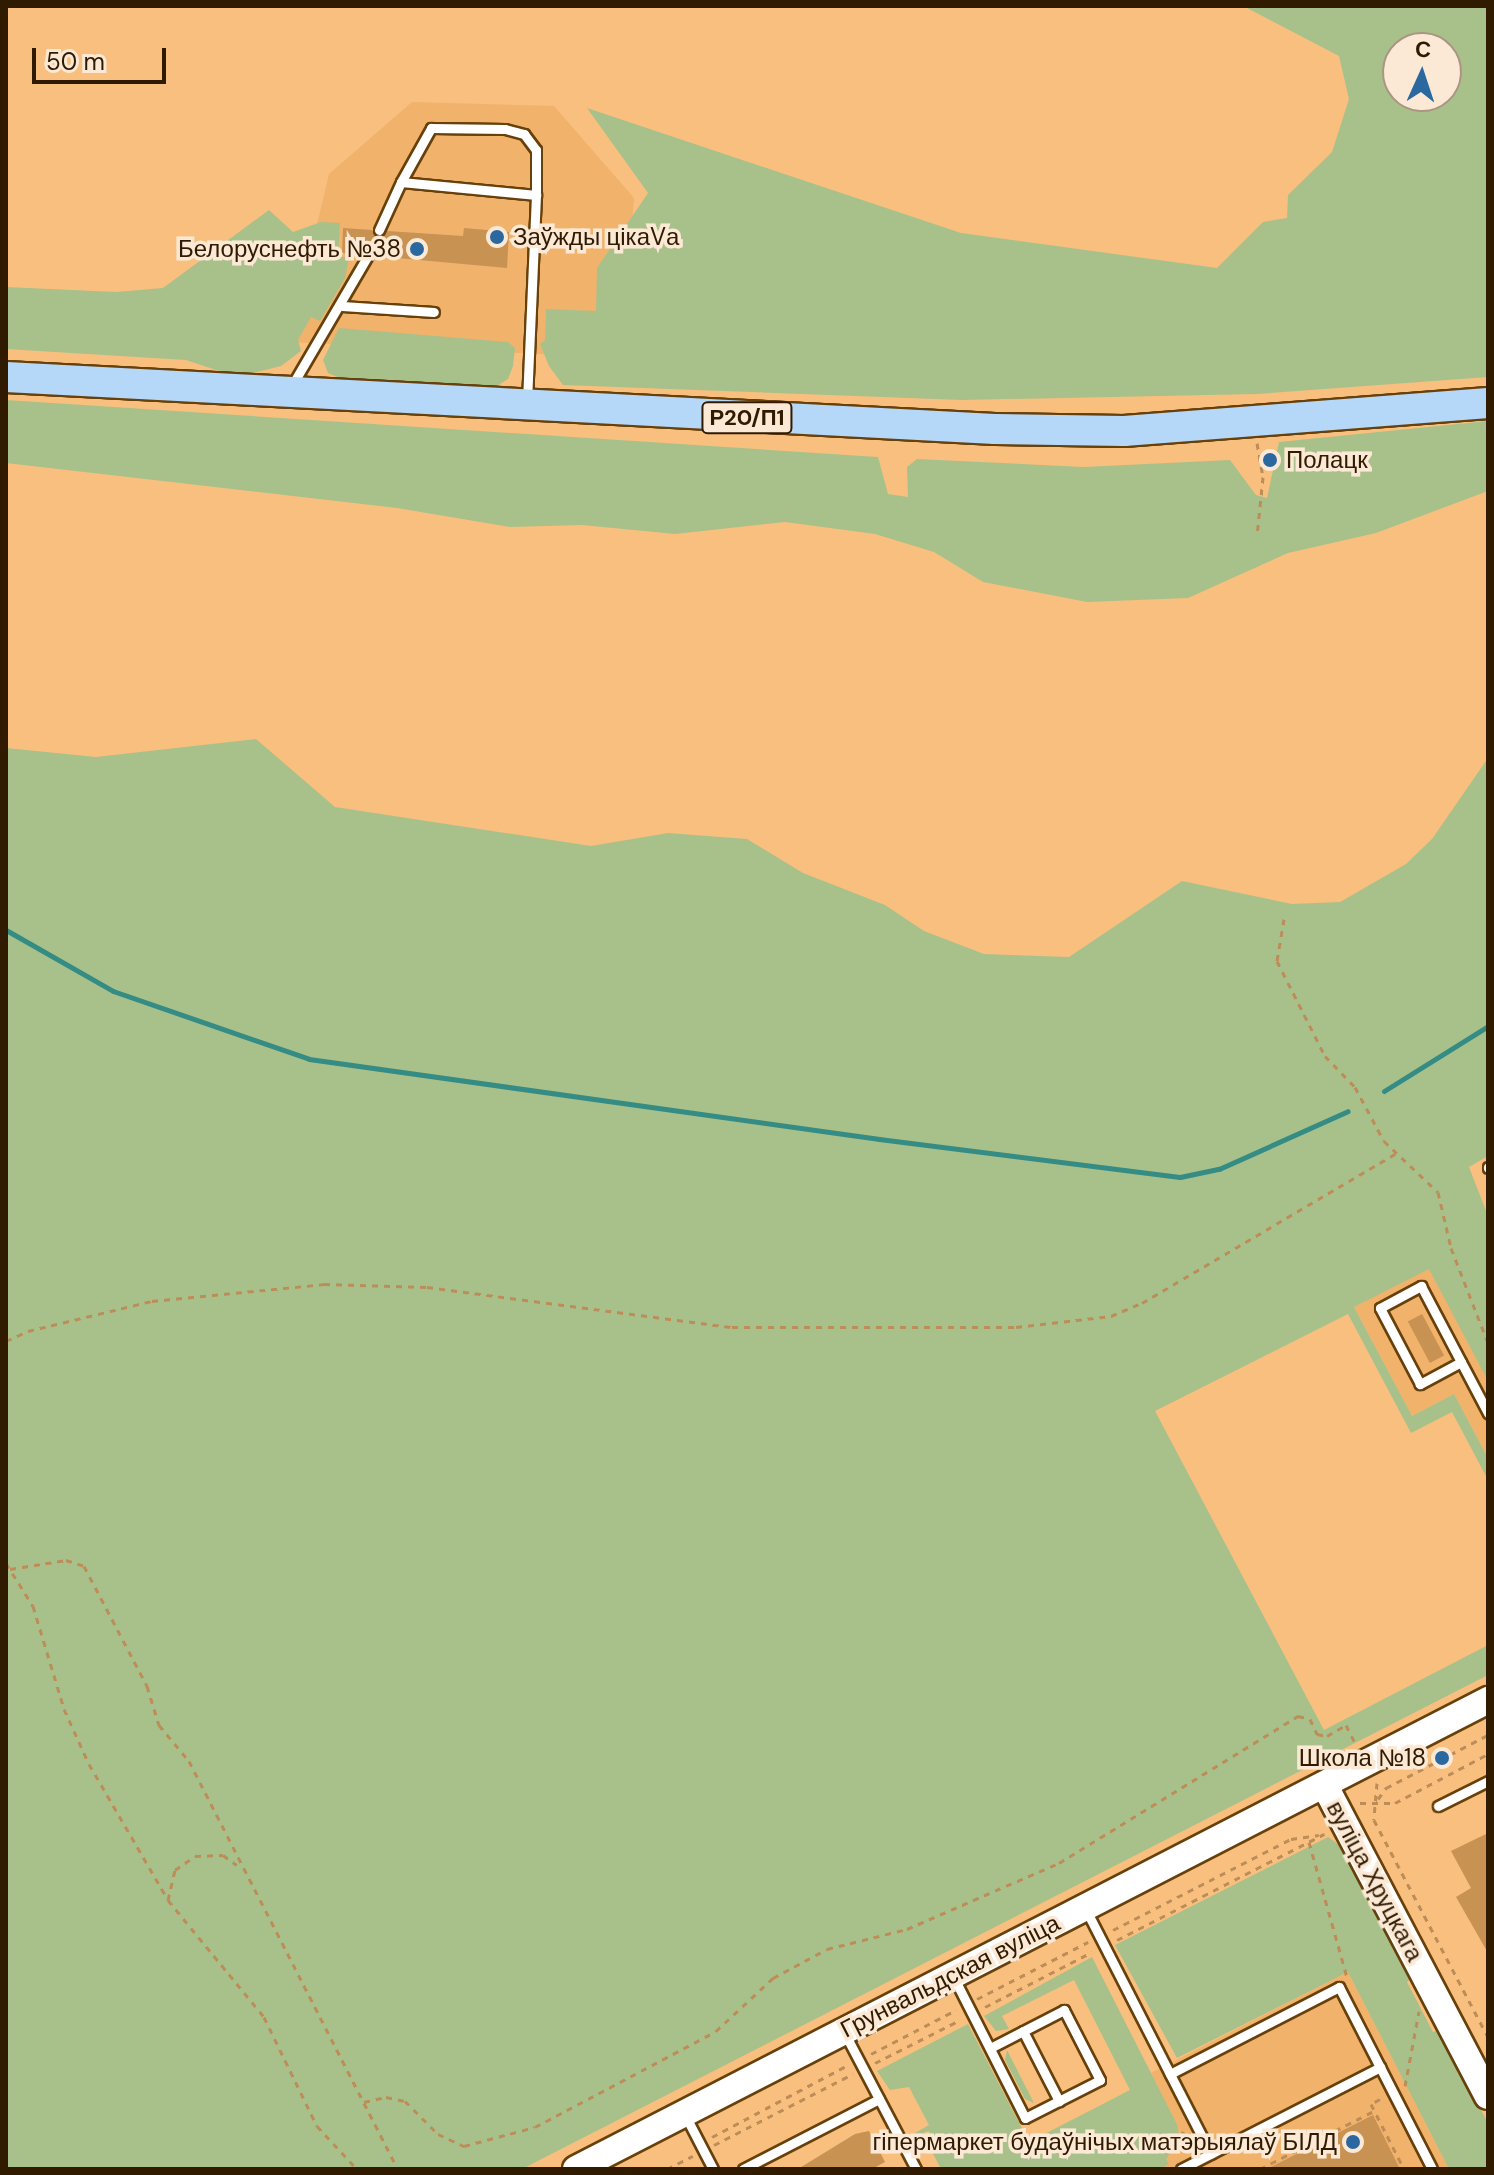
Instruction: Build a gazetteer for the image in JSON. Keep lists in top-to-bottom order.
{
  "streets": {
    "main road": ["Р20/П1", "вуліца Хруцкага", "Грунвальдская вуліца"]
  },
  "crossings": [
    ["вуліца Хруцкага", "Грунвальдская вуліца"]
  ],
  "places": [
    "Заўжды цікаVа",
    "Белоруснефть №38",
    "Полацк",
    "Школа №18",
    "гіпермаркет будаўнічых матэрыялаў БІЛД"
  ],
  "scale_bar": "50 m",
  "north": "top"
}
